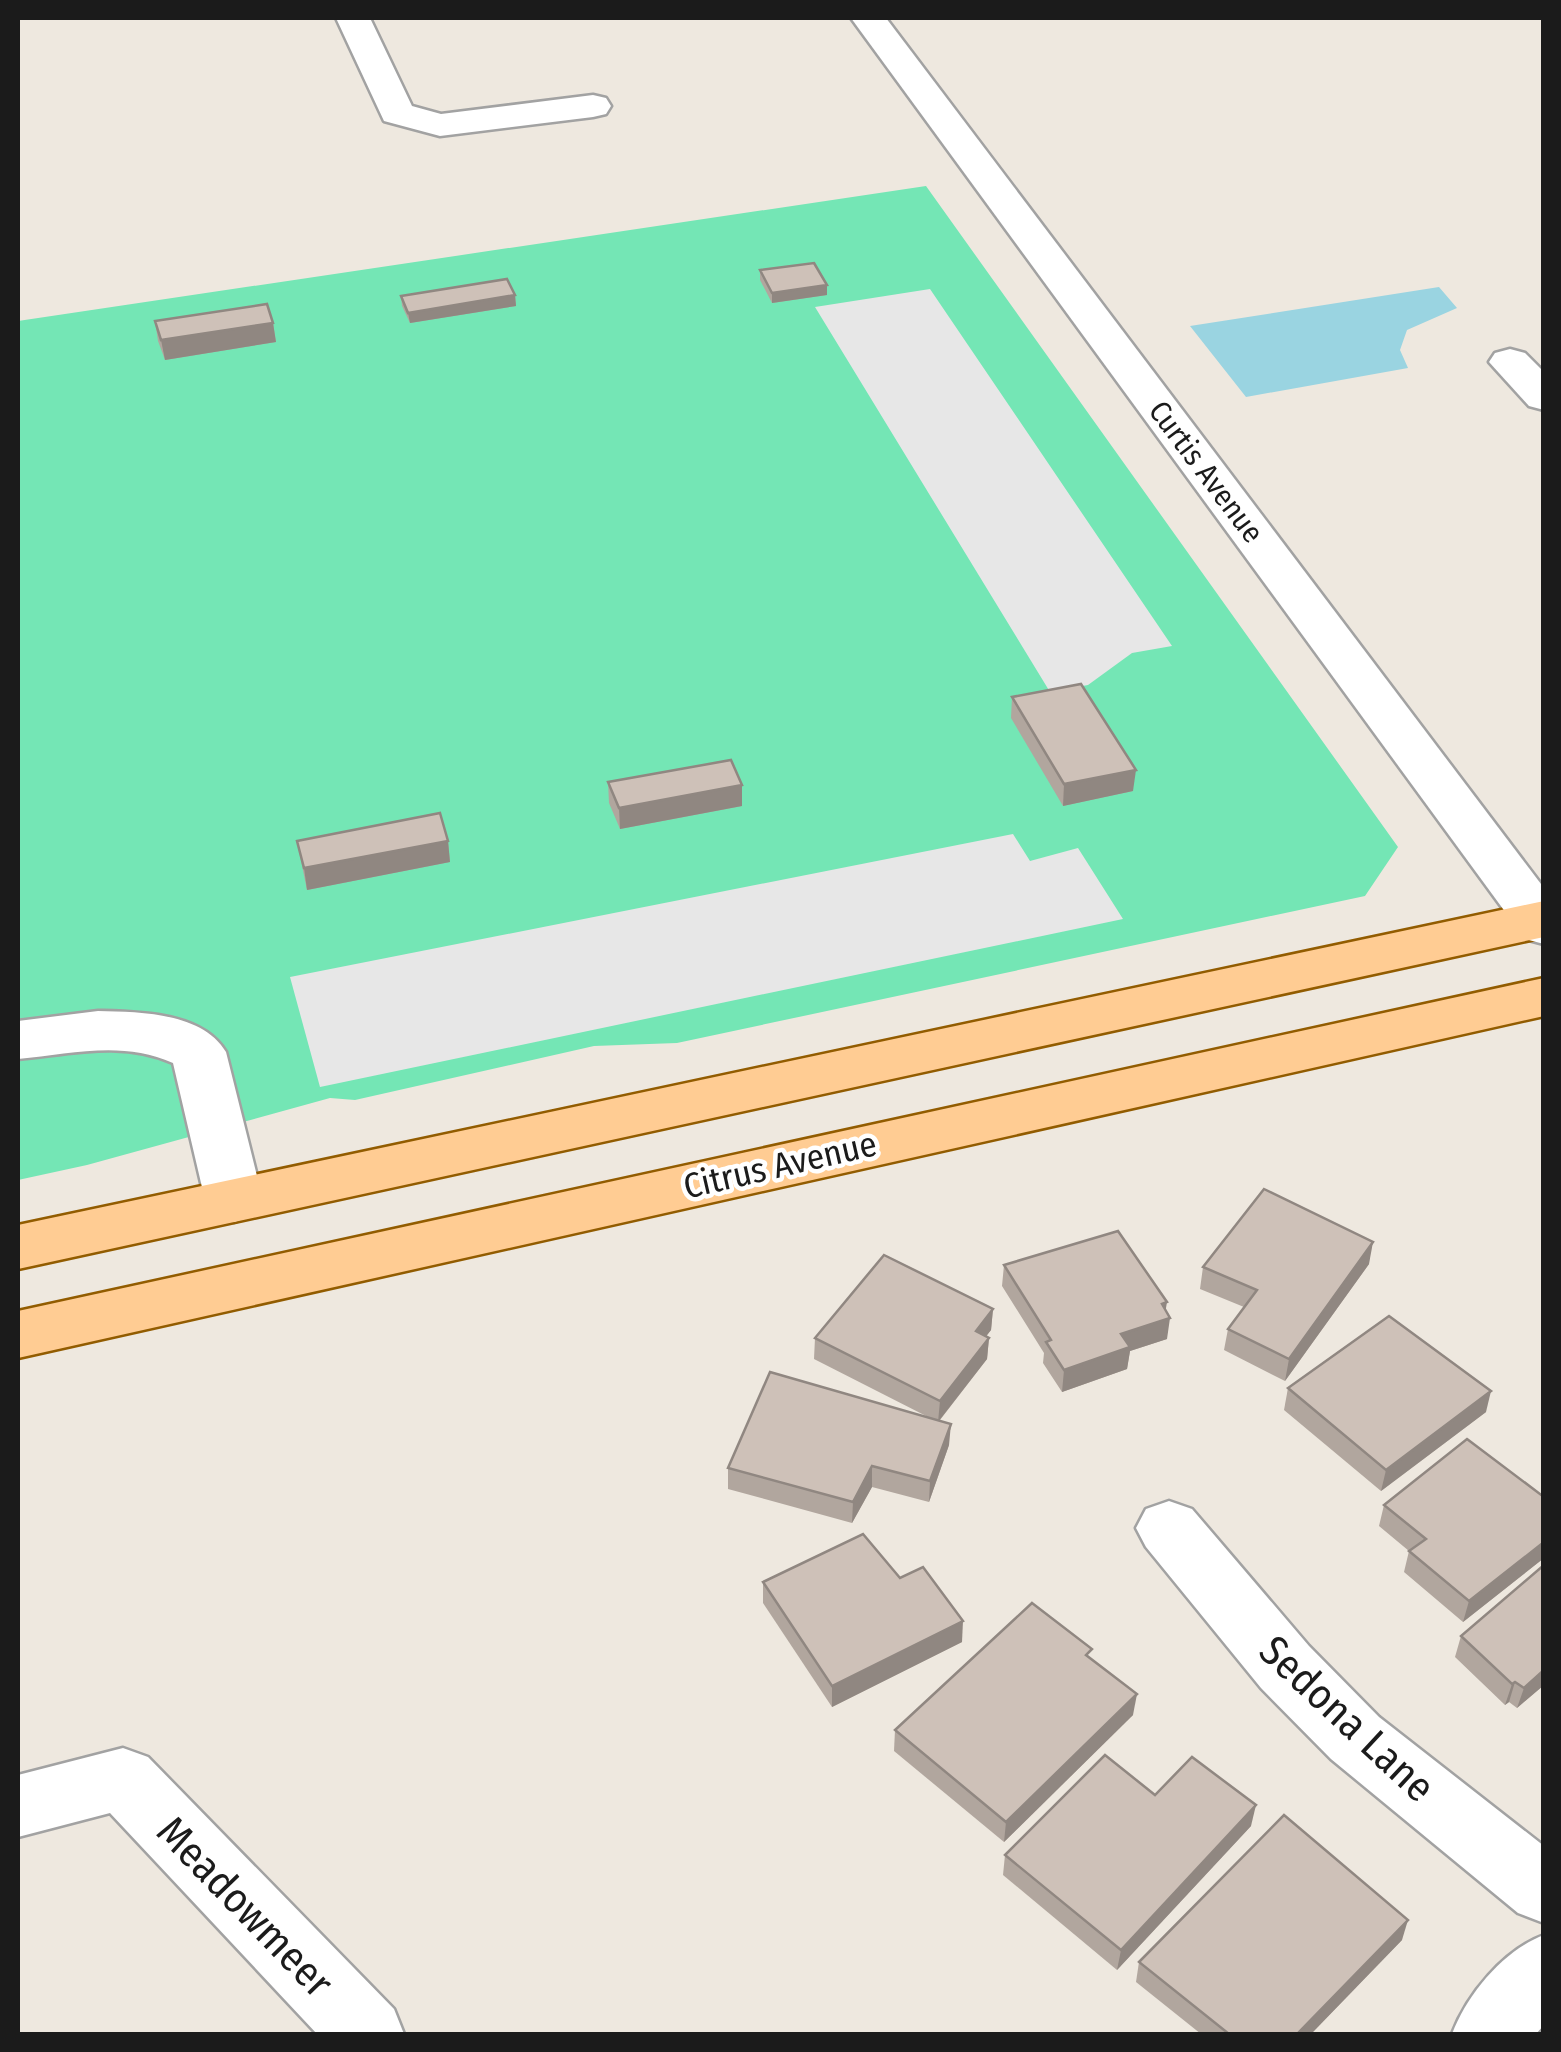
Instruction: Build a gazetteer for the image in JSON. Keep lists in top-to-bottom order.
{
  "streets": {
    "main road": ["Citrus Avenue"],
    "street": ["Curtis Avenue", "Sedona Lane", "Meadowmeer"]
  }
}
